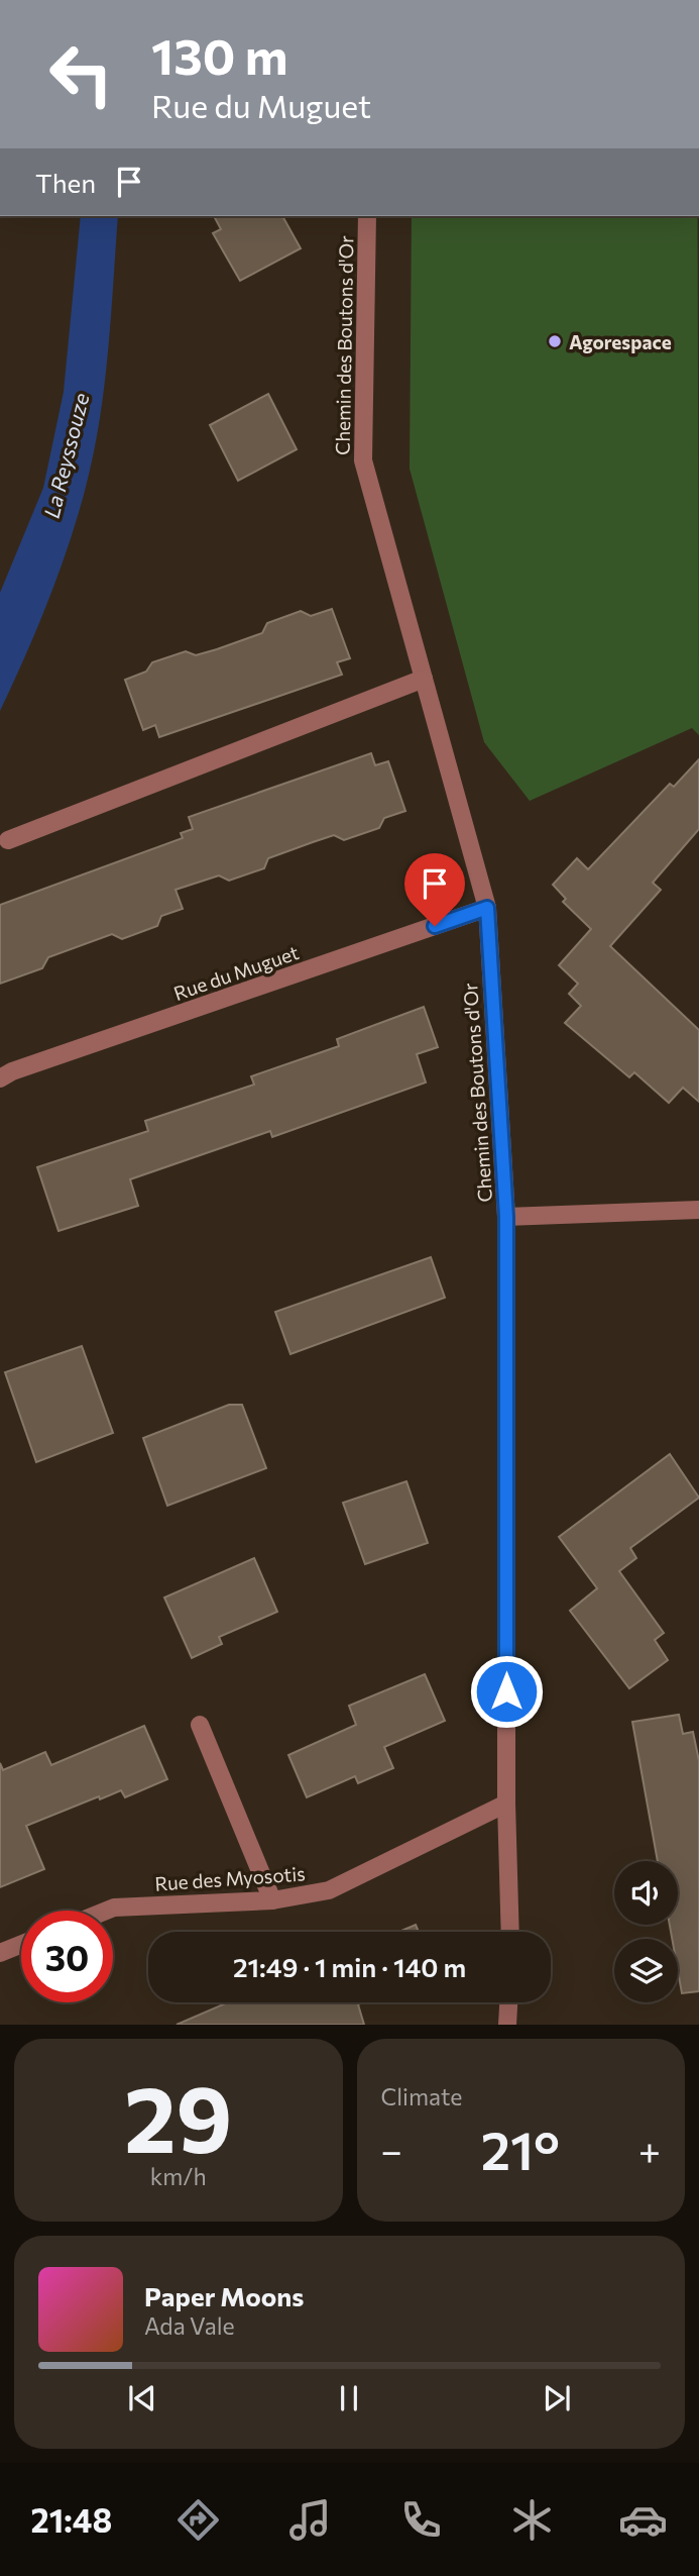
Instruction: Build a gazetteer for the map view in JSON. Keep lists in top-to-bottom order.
{
  "streets": {
    "street": ["Chemin des Boutons d'Or", "Rue du Muguet", "Rue des Myosotis"]
  },
  "crossings": [
    ["Chemin des Boutons d'Or", "Rue du Muguet"],
    ["Chemin des Boutons d'Or", "Rue des Myosotis"]
  ],
  "water": ["La Reyssouze"],
  "places": ["Agorespace"],
  "page": {
    "turn": ["130 m", "Rue du Muguet"],
    "then": "Then",
    "limit": "30",
    "trip": "21:49 · 1 min · 140 m",
    "tile": [
      ["29", "km/h"],
      "Climate"
    ],
    "heat": ["−", "21°", "+"],
    "song": ["Paper Moons", "Ada Vale"],
    "tabs": "21:48"
  }
}
